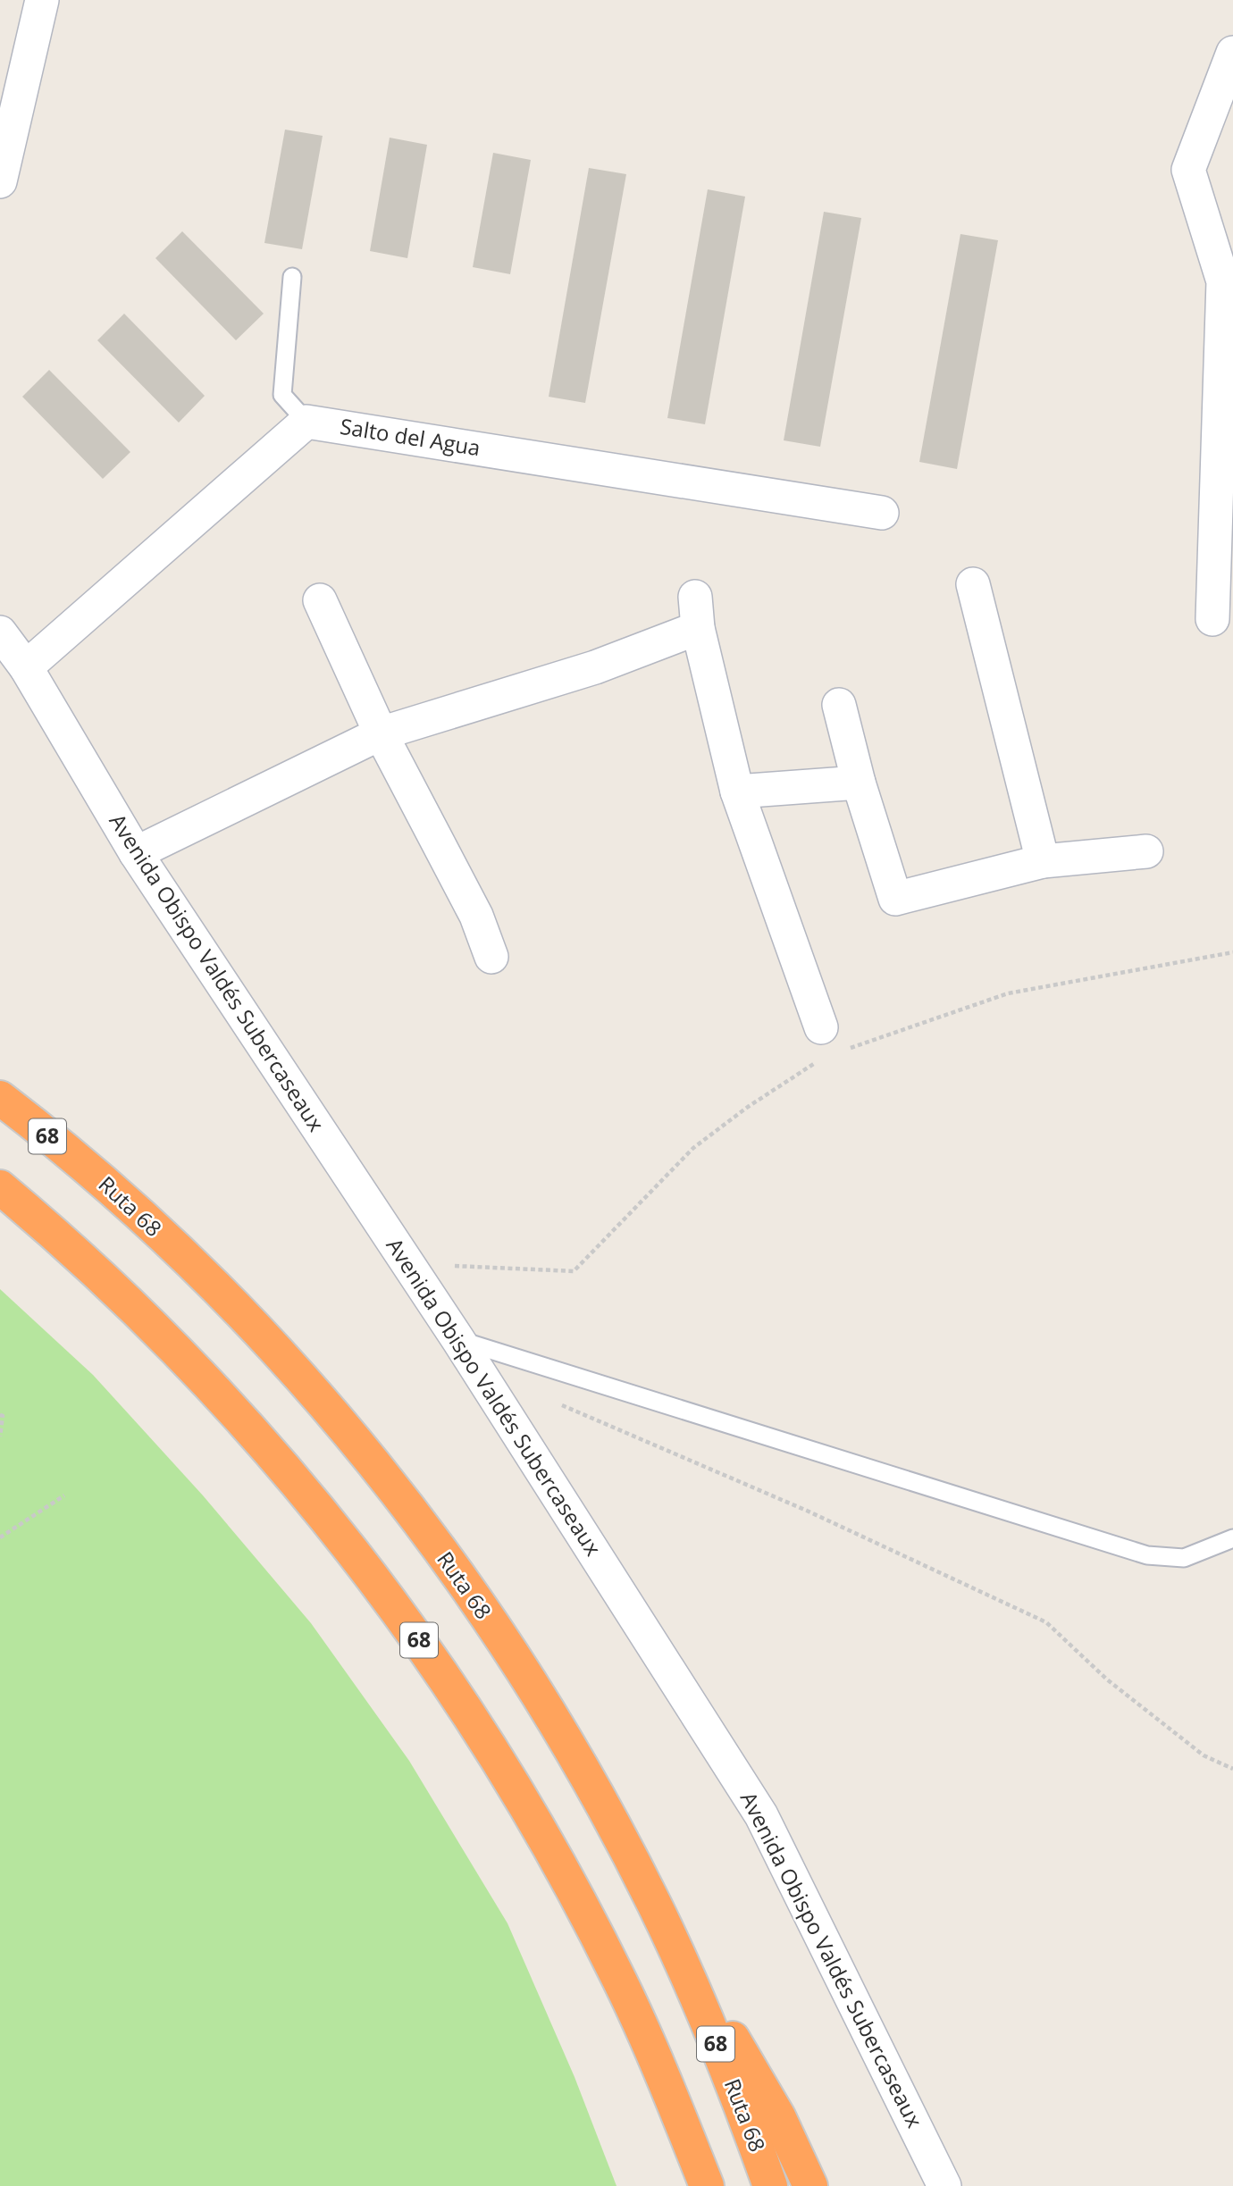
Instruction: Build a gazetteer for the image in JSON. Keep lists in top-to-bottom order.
{
  "streets": {
    "highway": ["68", "Ruta 68"],
    "street": ["Salto del Agua", "Avenida Obispo Valdés Subercaseaux"]
  }
}
